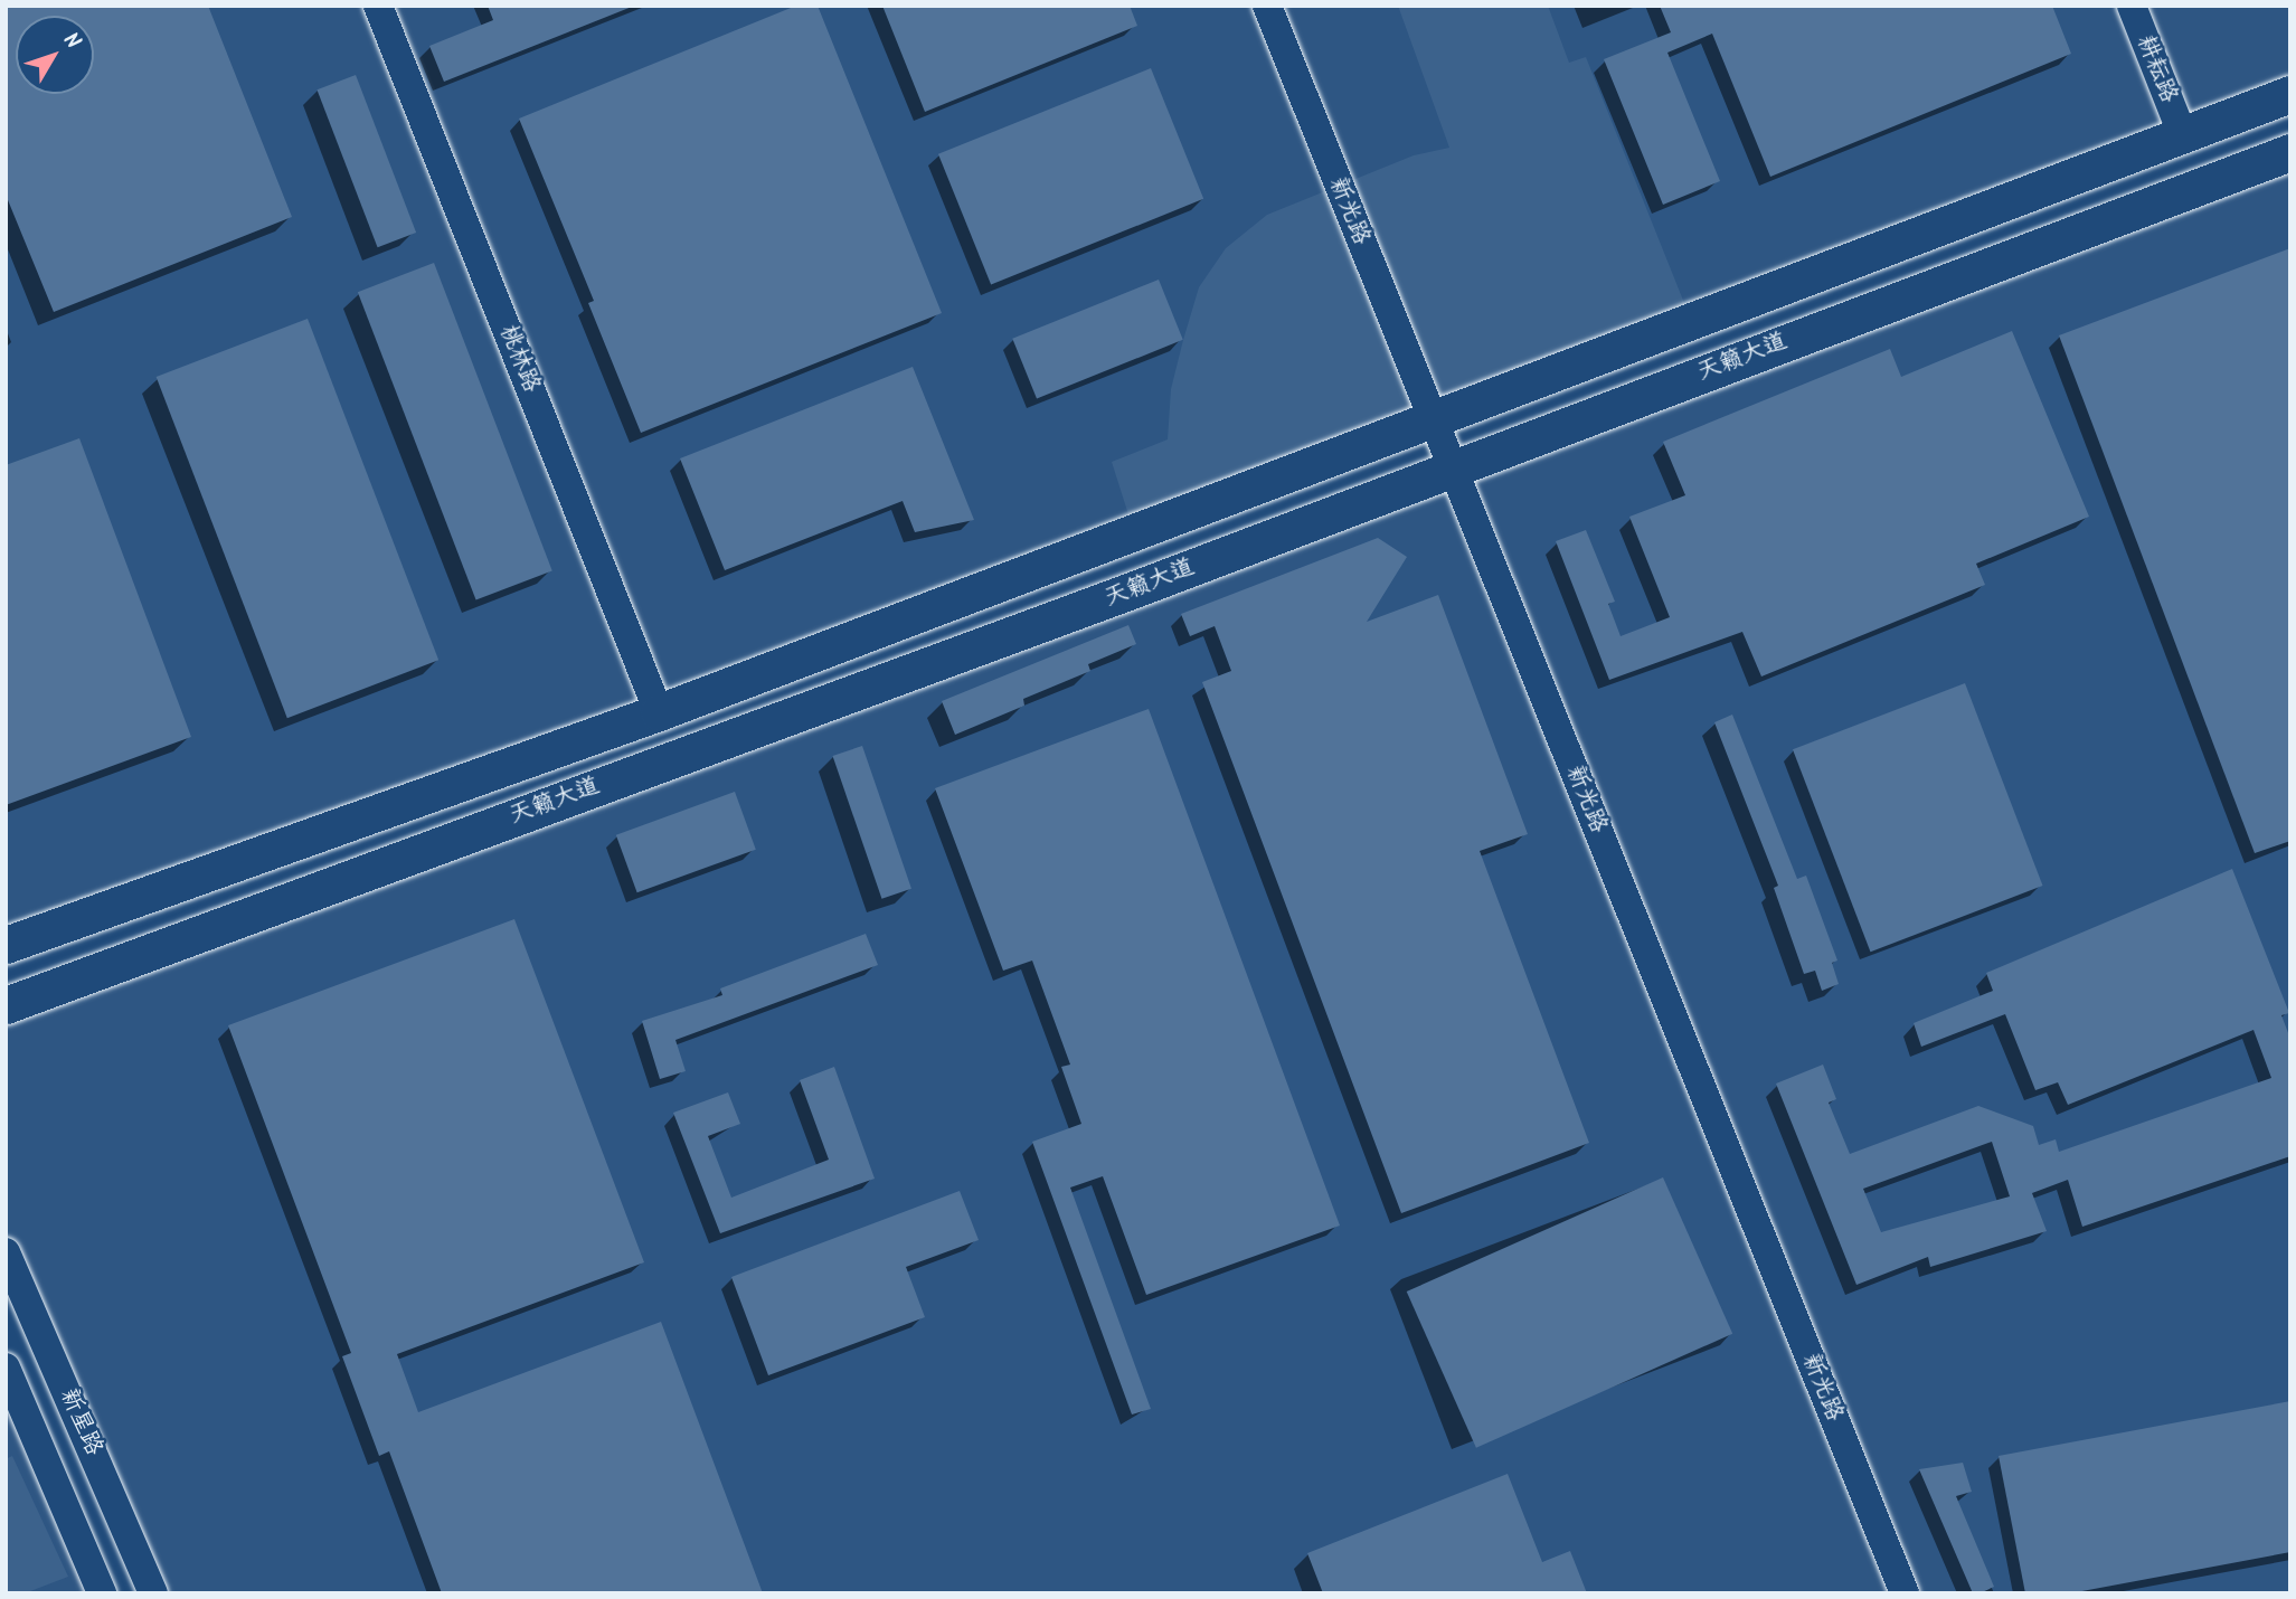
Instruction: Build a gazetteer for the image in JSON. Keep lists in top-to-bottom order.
{
  "streets": {
    "main road": ["天籁大道"],
    "street": [
      "耕耘路",
      "新光路",
      "桃林路",
      "新星路"
    ]
  },
  "crossings": [
    ["新光路", "天籁大道"]
  ],
  "north": "top right"
}
